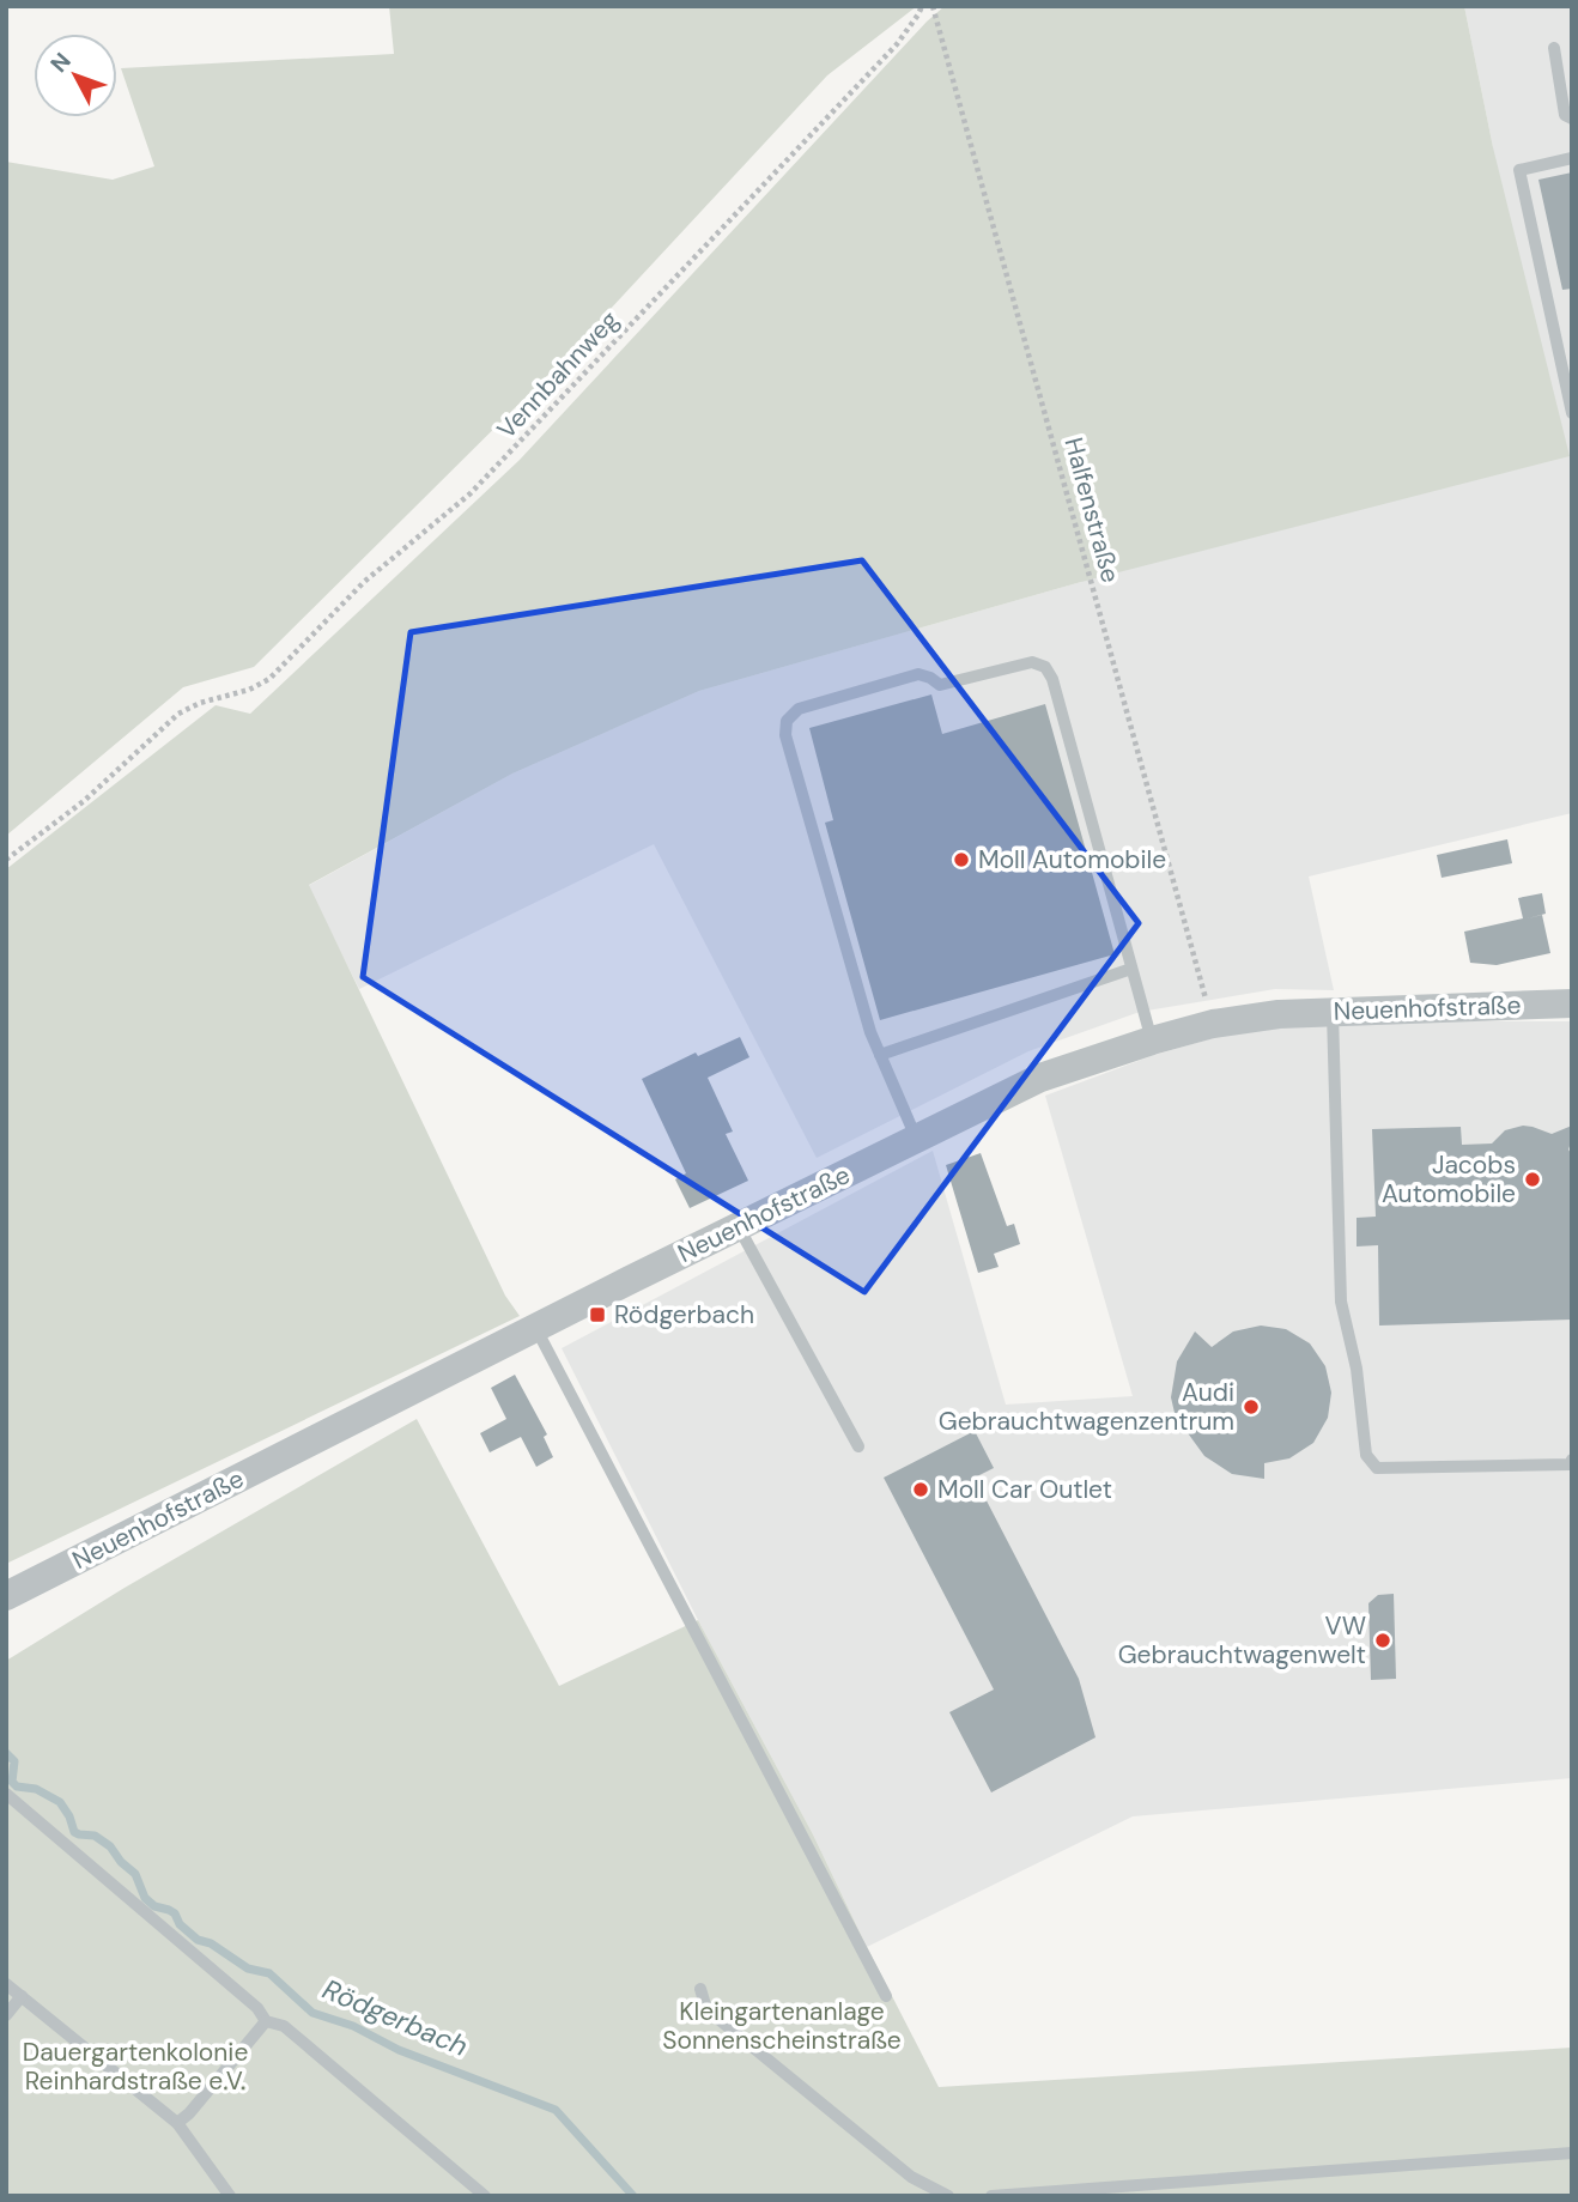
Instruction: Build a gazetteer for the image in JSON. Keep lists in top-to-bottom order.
{
  "streets": {
    "street": ["Neuenhofstraße"],
    "path": ["Vennbahnweg", "Halfenstraße"]
  },
  "crossings": [
    ["Halfenstraße", "Neuenhofstraße"]
  ],
  "water": ["Rödgerbach"],
  "parks": ["Kleingartenanlage Sonnenscheinstraße", "Dauergartenkolonie Reinhardstraße e.V."],
  "places": {
    "other": [
      "Moll Automobile",
      "Jacobs Automobile",
      "Audi Gebrauchtwagenzentrum",
      "Moll Car Outlet",
      "VW Gebrauchtwagenwelt"
    ],
    "transit": ["Rödgerbach"]
  },
  "north": "top left"
}
